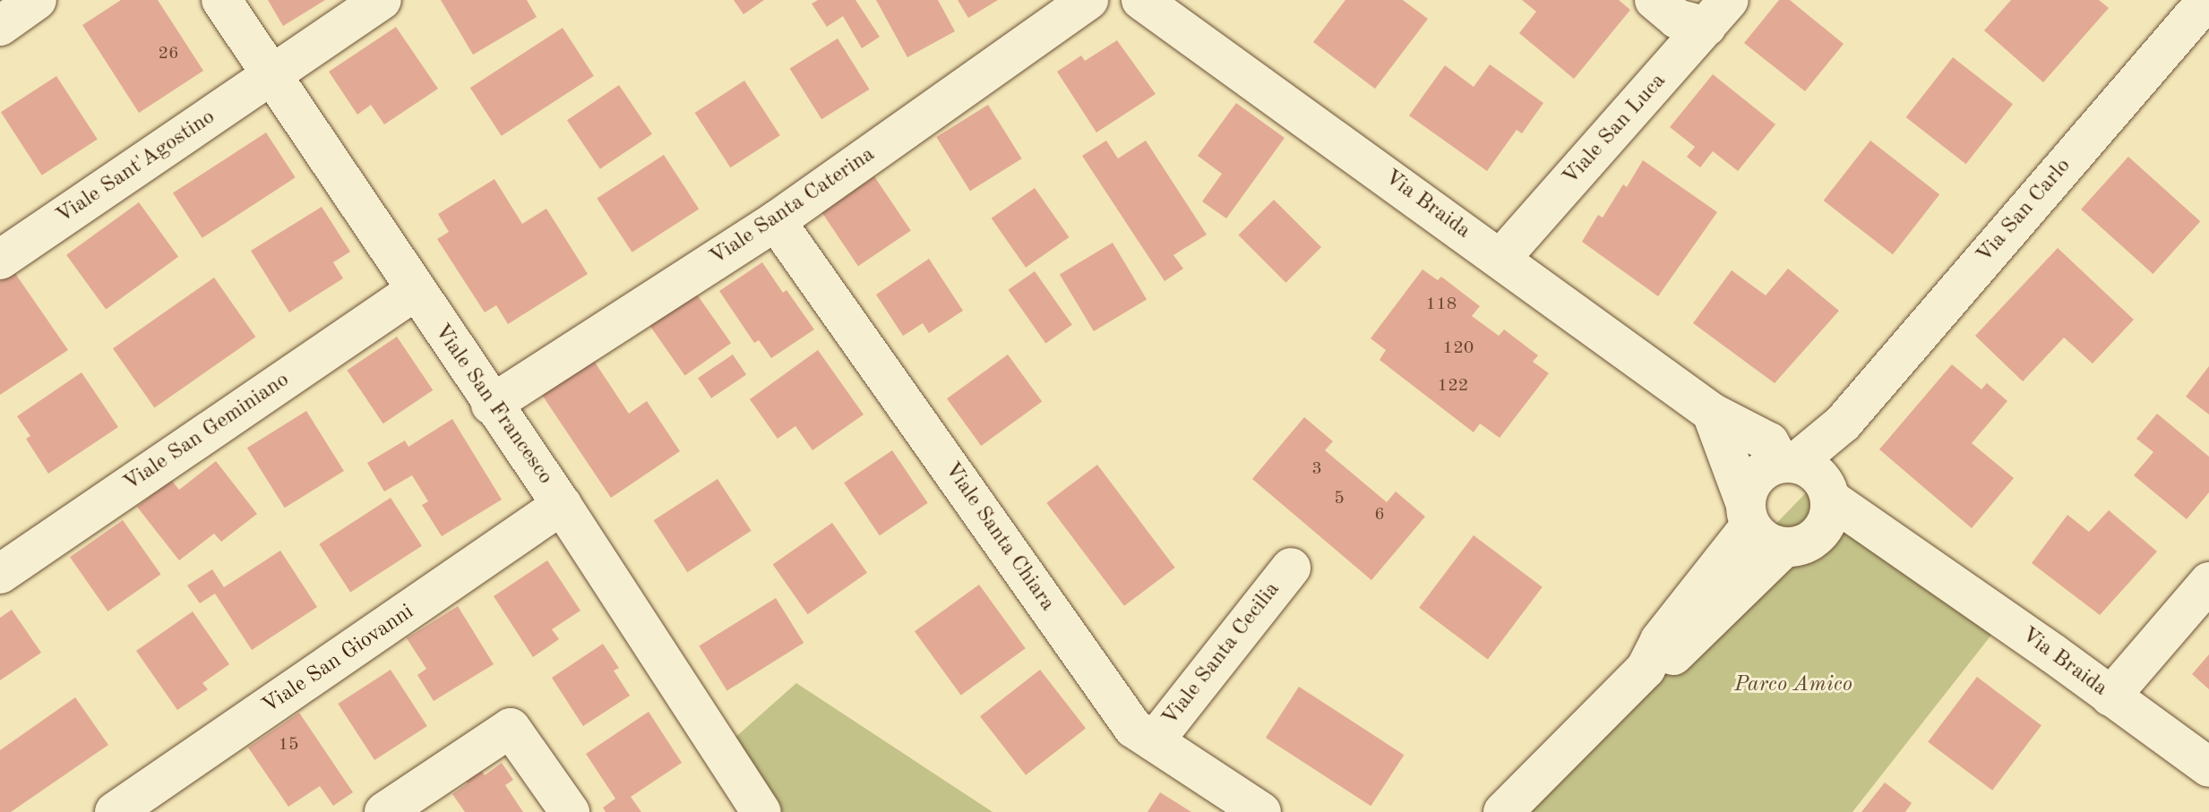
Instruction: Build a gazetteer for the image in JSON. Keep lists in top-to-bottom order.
{
  "streets": {
    "street": [
      "Viale San Luca",
      "Viale Sant'Agostino",
      "Via Braida",
      "Viale Santa Caterina",
      "Via San Carlo",
      "Viale San Francesco",
      "Viale San Geminiano",
      "Viale Santa Chiara",
      "Viale Santa Cecilia",
      "Viale San Giovanni"
    ]
  },
  "crossings": [
    ["Viale San Luca", "Via Braida"],
    ["Viale Sant'Agostino", "Viale San Francesco"],
    ["Via Braida", "Via San Carlo"],
    ["Viale Santa Caterina", "Viale San Francesco"],
    ["Viale Santa Caterina", "Viale Santa Chiara"],
    ["Viale San Francesco", "Viale San Geminiano"],
    ["Viale San Francesco", "Viale San Giovanni"],
    ["Viale Santa Chiara", "Viale Santa Cecilia"]
  ],
  "parks": ["Parco Amico"],
  "house_numbers": [
    "26",
    "118",
    "120",
    "122",
    "3",
    "5",
    "6",
    "15"
  ]
}
